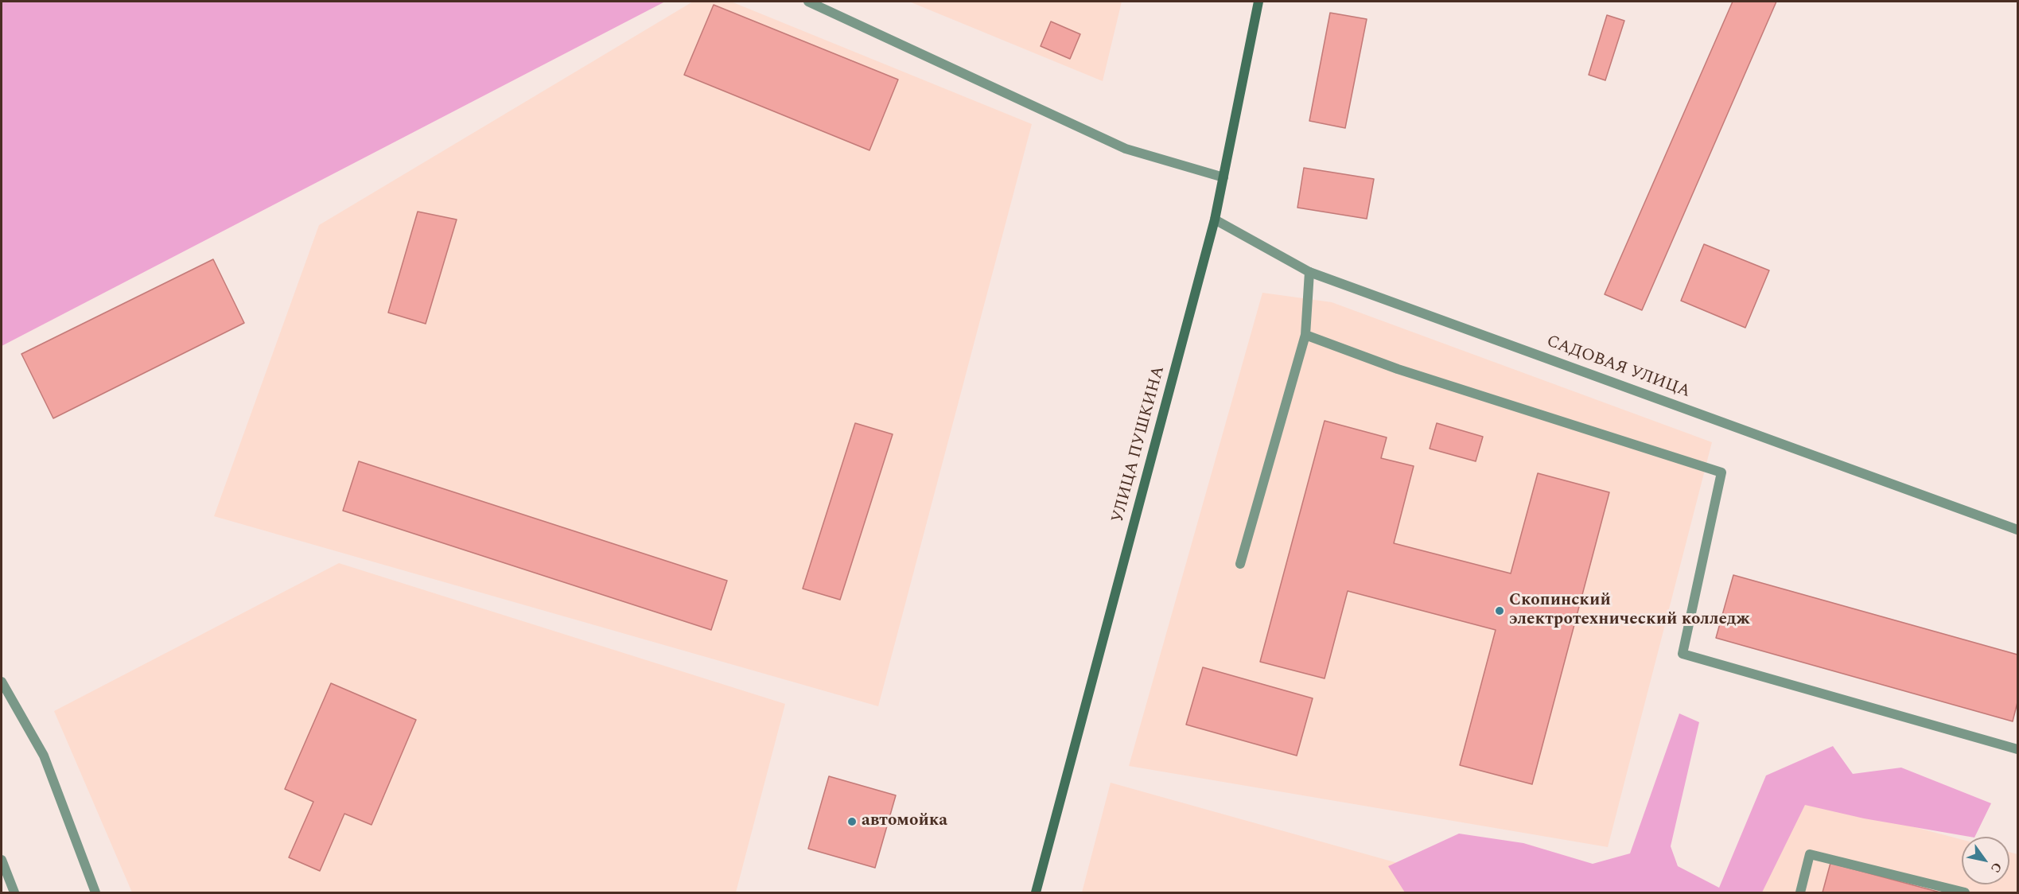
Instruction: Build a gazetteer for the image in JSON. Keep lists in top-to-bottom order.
{
  "streets": {
    "main road": ["УЛИЦА ПУШКИНА"],
    "street": ["САДОВАЯ УЛИЦА"]
  },
  "crossings": [
    ["САДОВАЯ УЛИЦА", "УЛИЦА ПУШКИНА"]
  ],
  "places": ["Скопинский электротехнический колледж", "автомойка"],
  "north": "bottom right"
}
